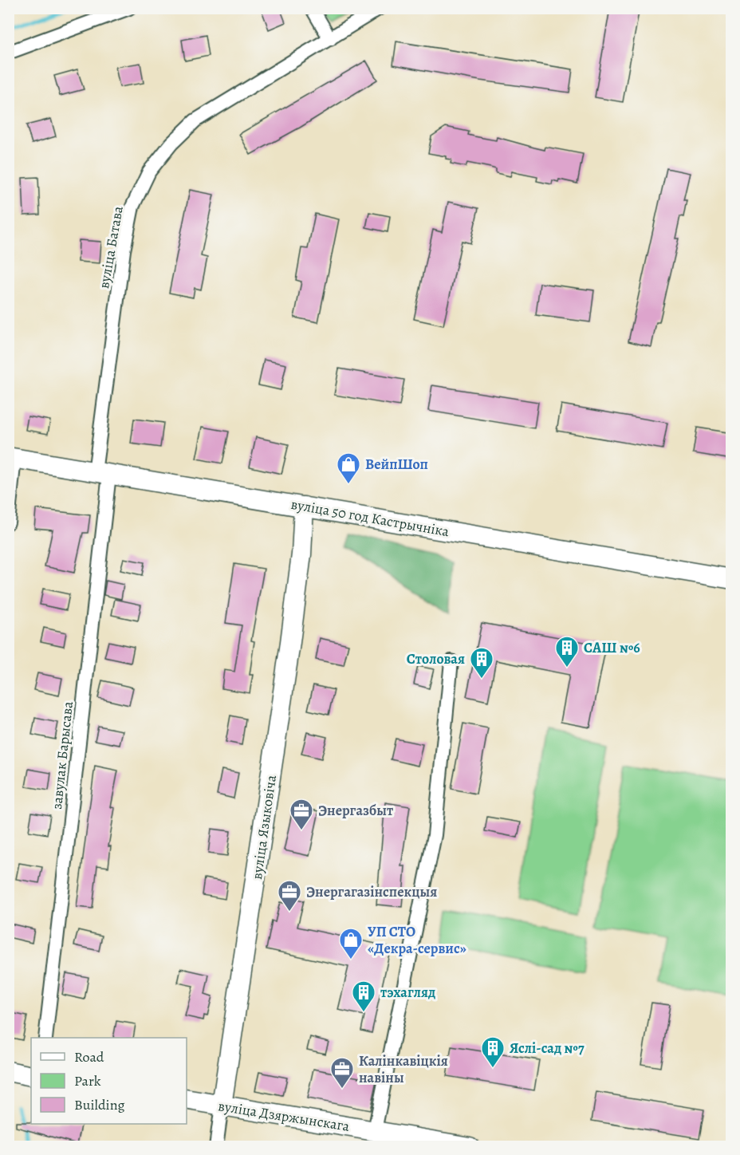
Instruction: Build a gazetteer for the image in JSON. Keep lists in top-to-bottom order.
{
  "streets": {
    "street": [
      "вуліца Батава",
      "вуліца 50 год Кастрычніка",
      "завулак Барысава",
      "вуліца Языковіча",
      "вуліца Дзяржынскага"
    ]
  },
  "crossings": [
    ["вуліца Батава", "вуліца 50 год Кастрычніка"],
    ["вуліца Батава", "завулак Барысава"],
    ["вуліца 50 год Кастрычніка", "завулак Барысава"],
    ["вуліца 50 год Кастрычніка", "вуліца Языковіча"],
    ["вуліца Языковіча", "вуліца Дзяржынскага"]
  ],
  "places": {
    "shop": ["ВейпШоп", "УП СТО «Декра-сервис»"],
    "building": [
      "САШ №6",
      "Столовая",
      "тэхагляд",
      "Яслі-сад №7"
    ],
    "office": ["Энергазбыт", "Энергагазінспекцыя", "Калінкавіцкія навіны"]
  },
  "legend": ["Road", "Park", "Building"]
}
